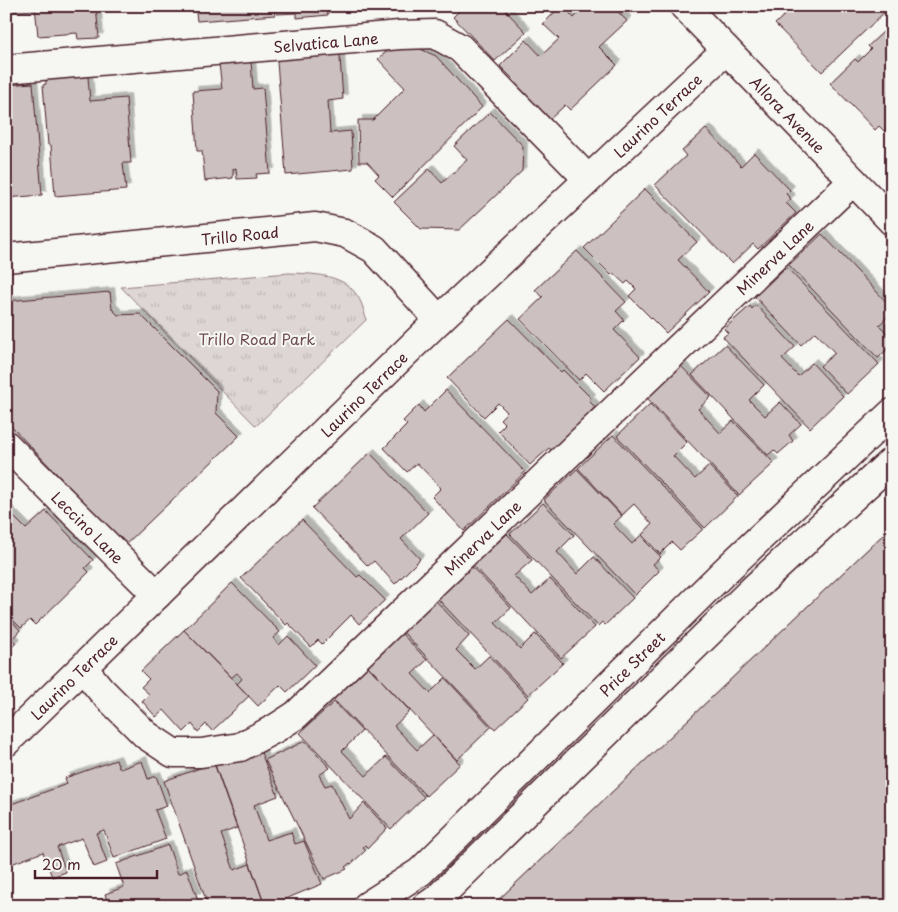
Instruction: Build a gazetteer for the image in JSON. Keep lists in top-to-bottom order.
{
  "streets": {
    "street": [
      "Selvatica Lane",
      "Allora Avenue",
      "Laurino Terrace",
      "Trillo Road",
      "Minerva Lane",
      "Leccino Lane",
      "Price Street"
    ]
  },
  "crossings": [
    ["Selvatica Lane", "Laurino Terrace"],
    ["Allora Avenue", "Laurino Terrace"],
    ["Allora Avenue", "Minerva Lane"],
    ["Laurino Terrace", "Trillo Road"],
    ["Laurino Terrace", "Minerva Lane"],
    ["Laurino Terrace", "Leccino Lane"]
  ],
  "parks": ["Trillo Road Park"],
  "scale_bar": "20 m"
}
